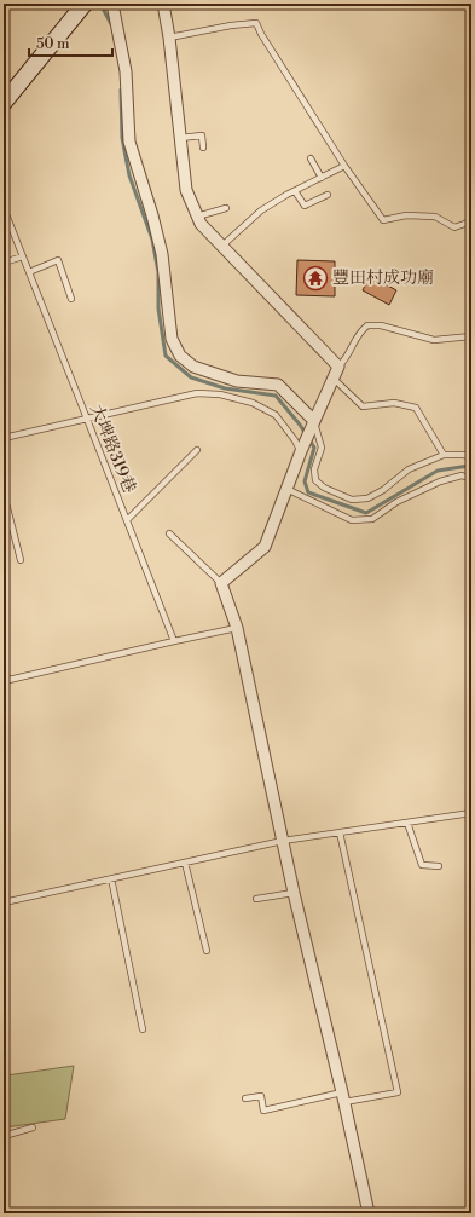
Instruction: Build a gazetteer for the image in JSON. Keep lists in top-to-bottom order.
{
  "streets": {
    "lane": ["大埤路319巷"]
  },
  "places": {
    "temple": ["豐田村成功廟"]
  },
  "scale_bar": "50 m"
}
